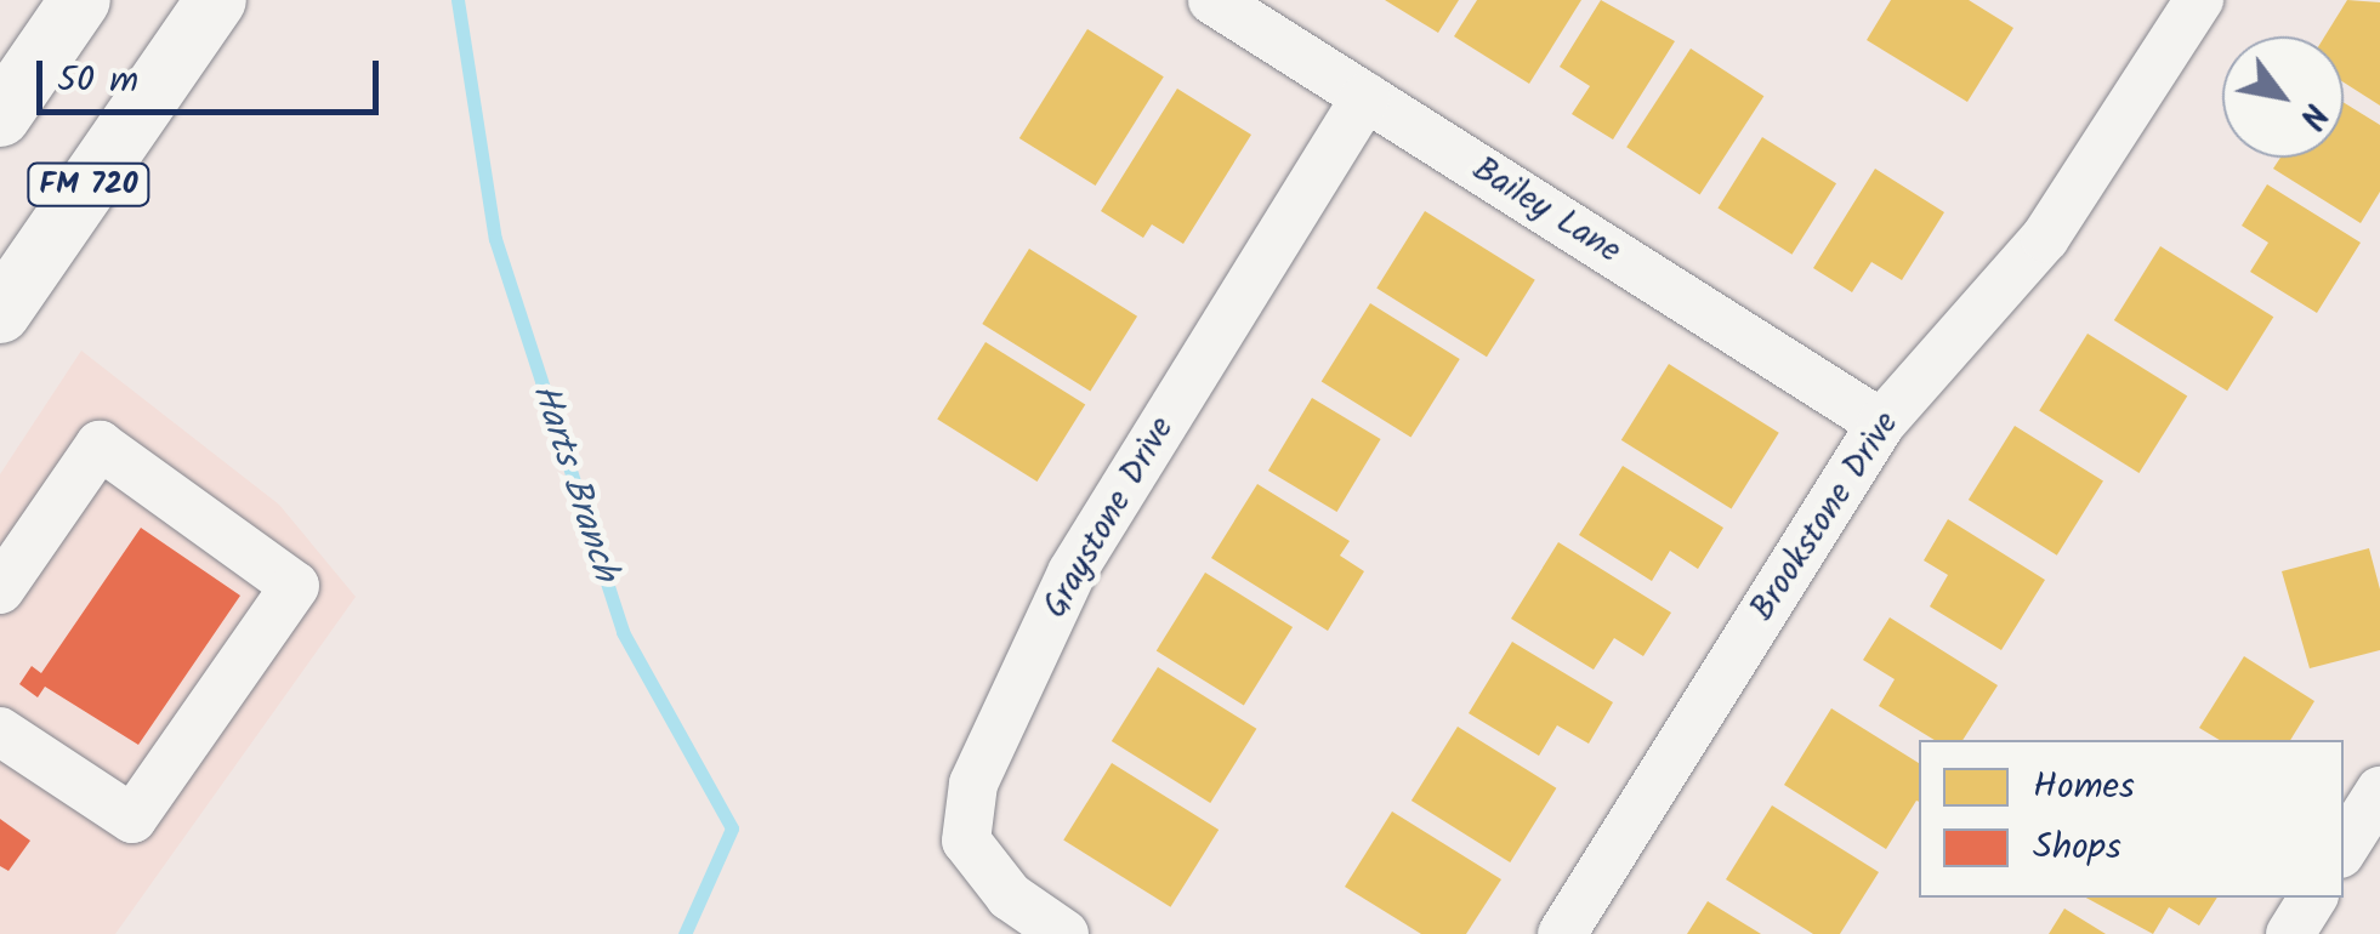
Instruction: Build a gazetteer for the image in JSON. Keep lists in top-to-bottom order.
{
  "streets": {
    "main road": ["FM 720"],
    "street": ["Bailey Lane", "Brookstone Drive", "Graystone Drive"]
  },
  "crossings": [
    ["Bailey Lane", "Brookstone Drive"],
    ["Bailey Lane", "Graystone Drive"]
  ],
  "water": ["Harts Branch"],
  "legend": ["Homes", "Shops"],
  "scale_bar": "50 m",
  "north": "bottom right"
}
